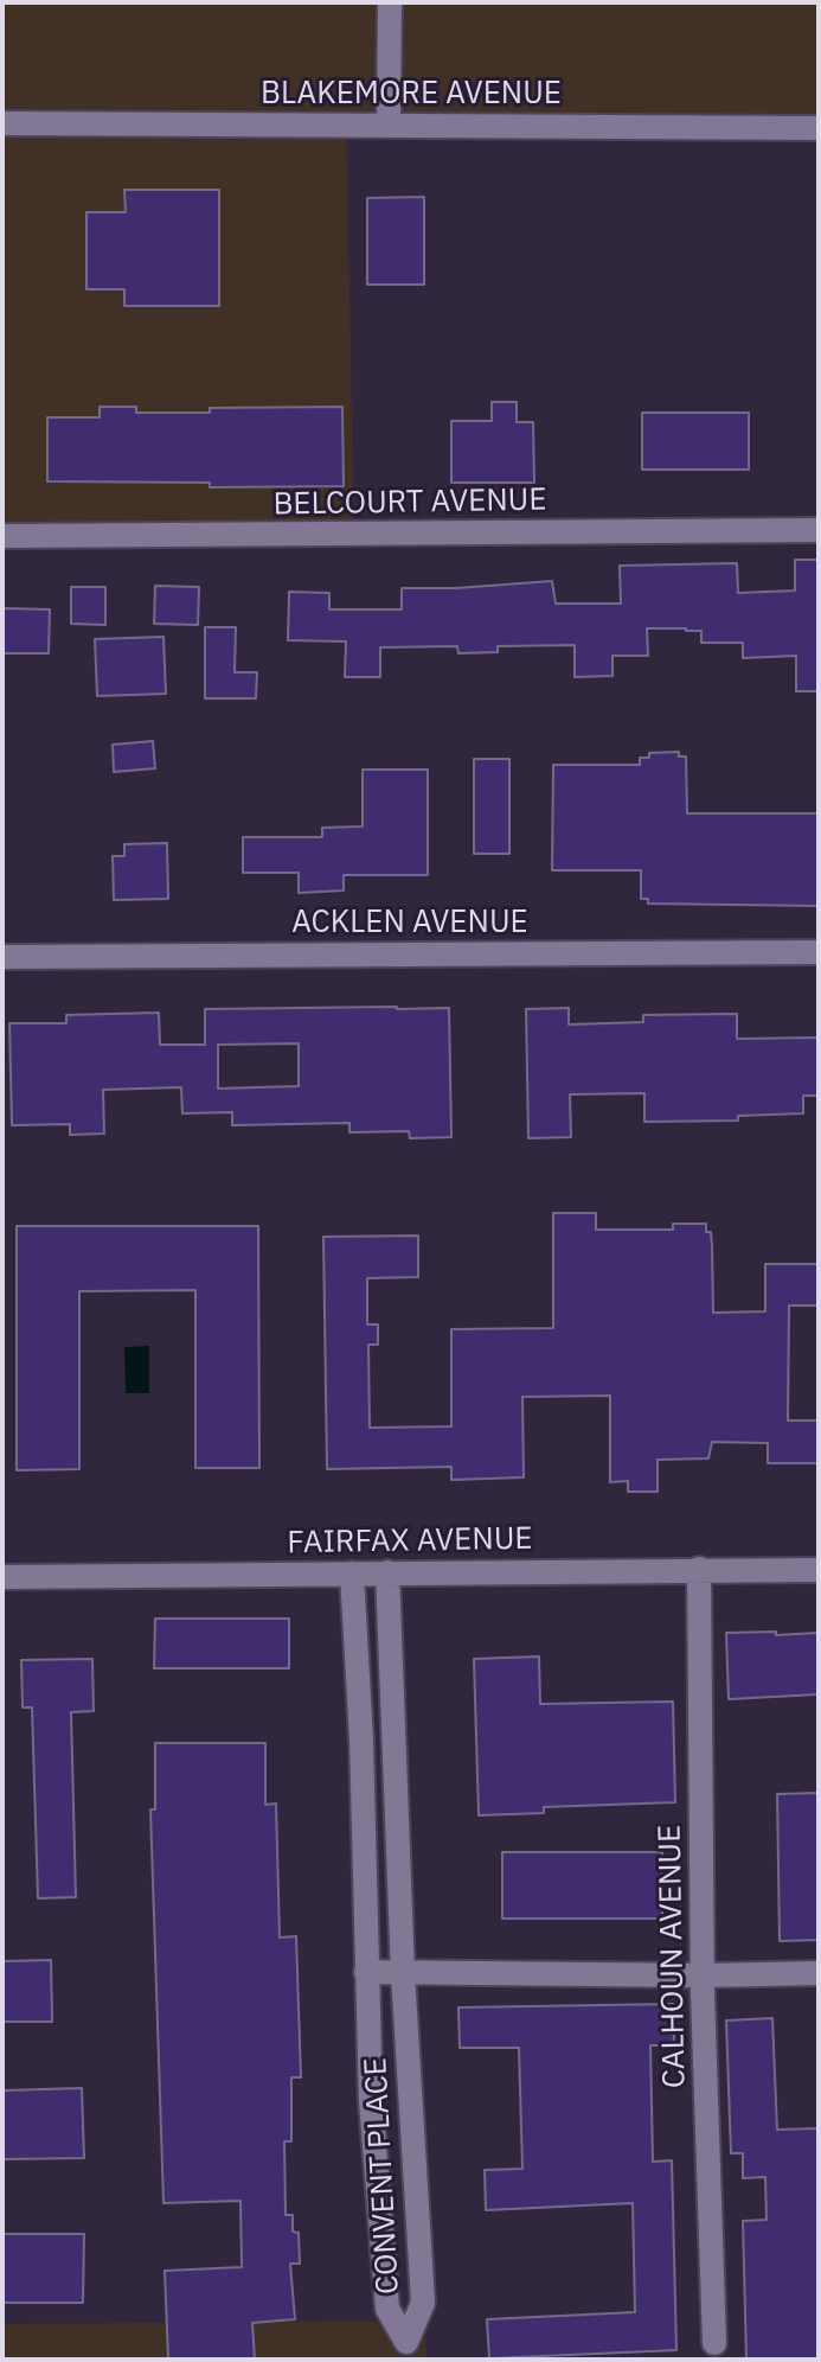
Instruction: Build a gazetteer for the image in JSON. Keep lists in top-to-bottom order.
{
  "streets": {
    "street": [
      "BLAKEMORE AVENUE",
      "BELCOURT AVENUE",
      "ACKLEN AVENUE",
      "FAIRFAX AVENUE",
      "CALHOUN AVENUE",
      "CONVENT PLACE"
    ]
  },
  "crossings": [
    ["FAIRFAX AVENUE", "CALHOUN AVENUE"],
    ["FAIRFAX AVENUE", "CONVENT PLACE"]
  ]
}
